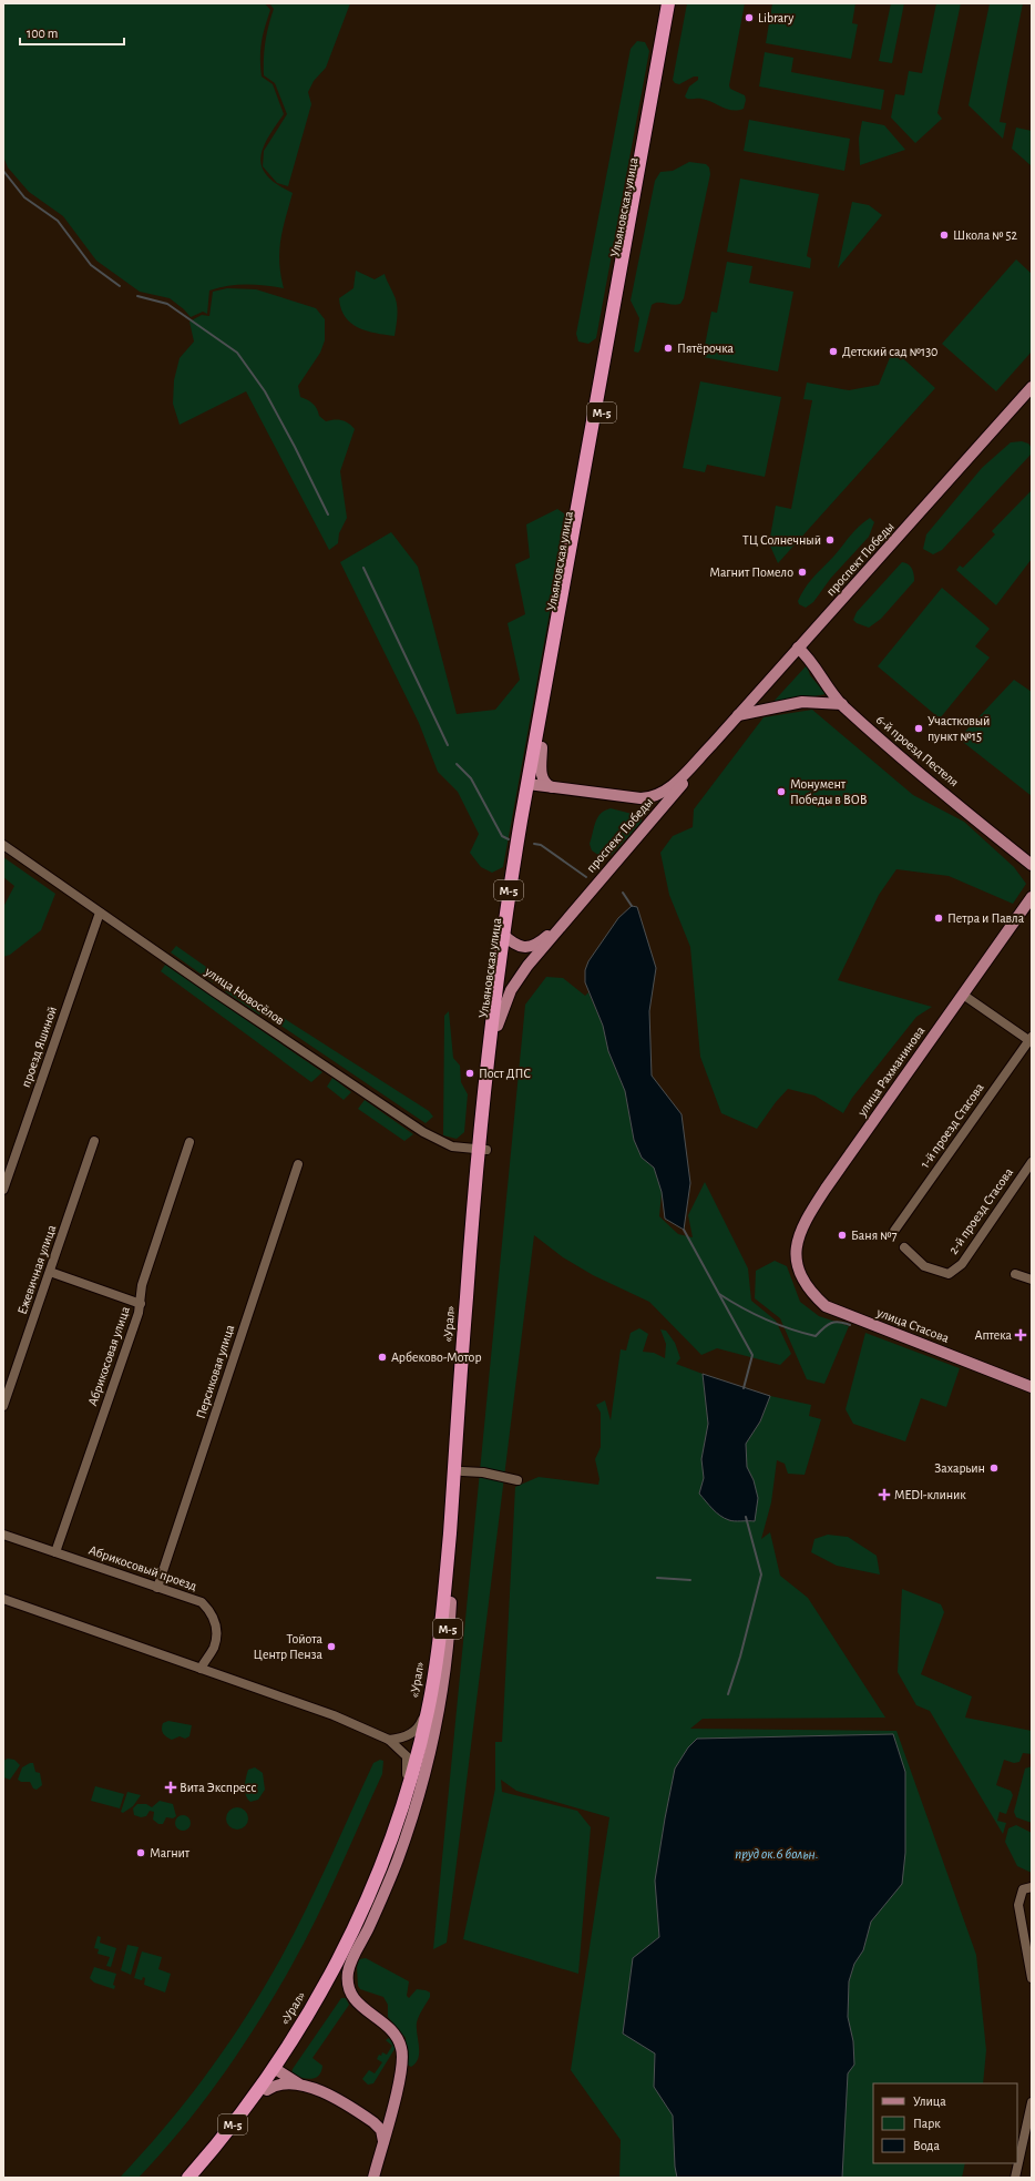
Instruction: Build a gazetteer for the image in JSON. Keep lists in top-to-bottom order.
{
  "streets": {
    "highway": ["Ульяновская улица", "М-5", "«Урал»"],
    "main road": [
      "проспект Победы",
      "6-й проезд Пестеля",
      "улица Рахманинова",
      "улица Стасова"
    ],
    "street": [
      "улица Новосёлов",
      "проезд Яшиной",
      "1-й проезд Стасова",
      "2-й проезд Стасова",
      "Ежевичная улица",
      "Абрикосовая улица",
      "Персиковая улица",
      "Абрикосовый проезд"
    ]
  },
  "crossings": [
    ["Ульяновская улица", "проспект Победы"],
    ["Ульяновская улица", "«Урал»"],
    ["проспект Победы", "6-й проезд Пестеля"],
    ["улица Новосёлов", "проезд Яшиной"],
    ["улица Новосёлов", "«Урал»"],
    ["улица Рахманинова", "улица Стасова"],
    ["Абрикосовая улица", "Абрикосовый проезд"],
    ["Персиковая улица", "Абрикосовый проезд"]
  ],
  "water": ["пруд ок.6 больн."],
  "places": {
    "other": [
      "Library",
      "Школа № 52",
      "Пятёрочка",
      "Детский сад №130",
      "ТЦ Солнечный",
      "Магнит Помело",
      "Участковый пункт №15",
      "Монумент Победы в ВОВ",
      "Петра и Павла",
      "Пост ДПС",
      "Баня №7",
      "Арбеково-Мотор",
      "Захарьин",
      "Тойота Центр Пенза",
      "Магнит"
    ],
    "health": ["Аптека", "MEDI-клиник", "Вита Экспресс"]
  },
  "legend": ["Улица", "Парк", "Вода"],
  "scale_bar": "100 m"
}
